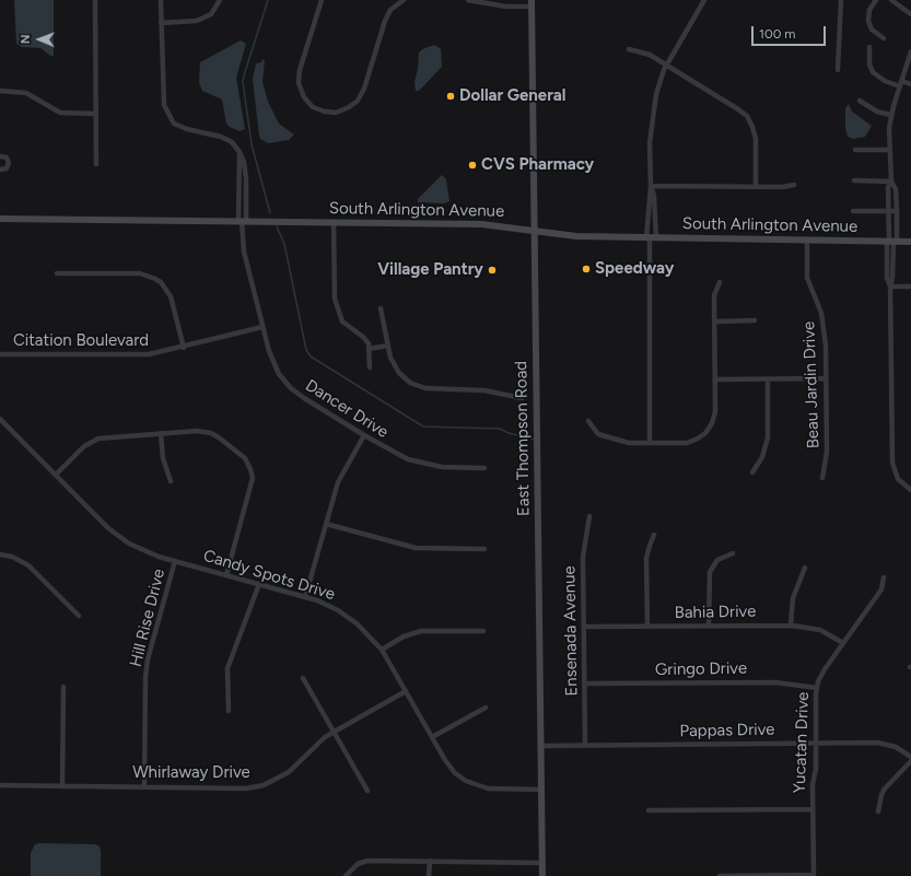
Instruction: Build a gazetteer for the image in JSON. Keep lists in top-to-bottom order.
{
  "streets": {
    "main road": ["South Arlington Avenue", "East Thompson Road"],
    "street": [
      "Citation Boulevard",
      "Beau Jardin Drive",
      "Dancer Drive",
      "Candy Spots Drive",
      "Bahia Drive",
      "Hill Rise Drive",
      "Ensenada Avenue",
      "Gringo Drive",
      "Pappas Drive",
      "Yucatan Drive",
      "Whirlaway Drive"
    ]
  },
  "crossings": [
    ["South Arlington Avenue", "Beau Jardin Drive"],
    ["South Arlington Avenue", "Dancer Drive"],
    ["South Arlington Avenue", "East Thompson Road"],
    ["Citation Boulevard", "Dancer Drive"],
    ["East Thompson Road", "Candy Spots Drive"],
    ["East Thompson Road", "Pappas Drive"],
    ["Candy Spots Drive", "Hill Rise Drive"],
    ["Candy Spots Drive", "Whirlaway Drive"],
    ["Bahia Drive", "Ensenada Avenue"],
    ["Bahia Drive", "Yucatan Drive"],
    ["Hill Rise Drive", "Whirlaway Drive"],
    ["Ensenada Avenue", "Gringo Drive"],
    ["Ensenada Avenue", "Pappas Drive"],
    ["Gringo Drive", "Yucatan Drive"],
    ["Pappas Drive", "Yucatan Drive"]
  ],
  "places": [
    "Dollar General",
    "CVS Pharmacy",
    "Speedway",
    "Village Pantry"
  ],
  "scale_bar": "100 m",
  "north": "left"
}
